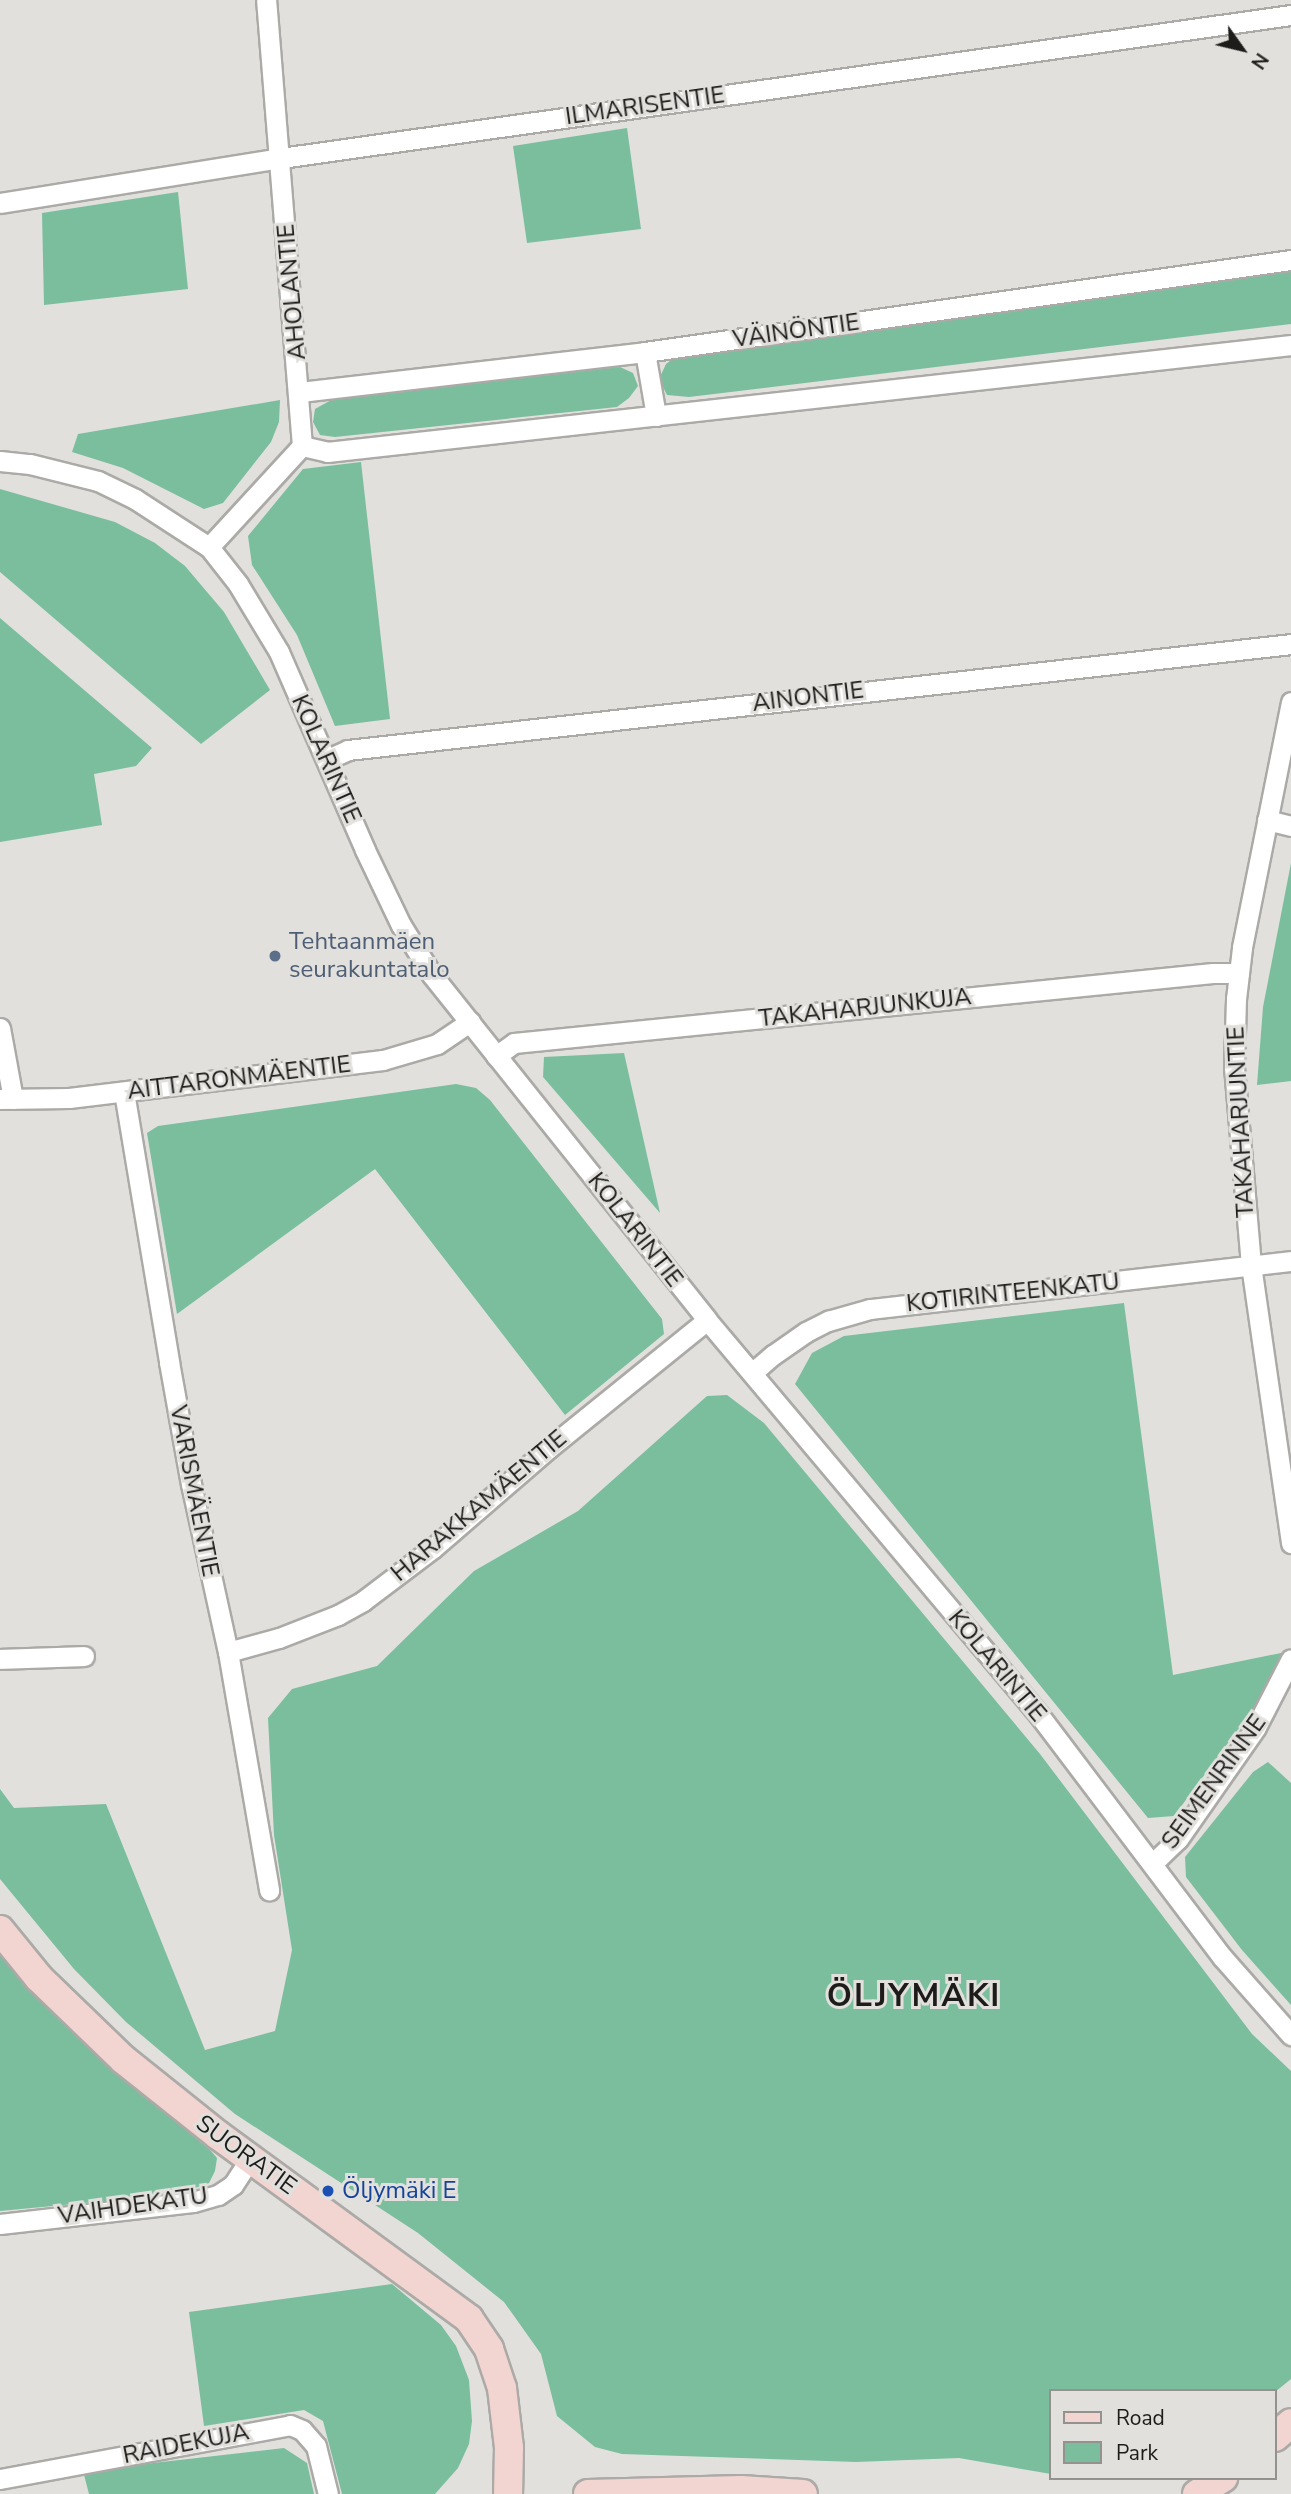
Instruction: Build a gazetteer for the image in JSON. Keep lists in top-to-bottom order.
{
  "streets": {
    "street": [
      "ILMARISENTIE",
      "AHOLANTIE",
      "VÄINÖNTIE",
      "AINONTIE",
      "KOLARINTIE",
      "TAKAHARJUNKUJA",
      "AITTARONMÄENTIE",
      "TAKAHARJUNTIE",
      "KOTIRINTEENKATU",
      "VARISMÄENTIE",
      "HARAKKAMÄENTIE",
      "SEIMENRINNE",
      "SUORATIE",
      "VAIHDEKATU",
      "RAIDEKUJA"
    ]
  },
  "crossings": [
    ["ILMARISENTIE", "AHOLANTIE"],
    ["AHOLANTIE", "VÄINÖNTIE"],
    ["AINONTIE", "KOLARINTIE"],
    ["KOLARINTIE", "TAKAHARJUNKUJA"],
    ["KOLARINTIE", "AITTARONMÄENTIE"],
    ["KOLARINTIE", "KOTIRINTEENKATU"],
    ["KOLARINTIE", "HARAKKAMÄENTIE"],
    ["KOLARINTIE", "SEIMENRINNE"],
    ["TAKAHARJUNKUJA", "TAKAHARJUNTIE"],
    ["AITTARONMÄENTIE", "VARISMÄENTIE"],
    ["TAKAHARJUNTIE", "KOTIRINTEENKATU"],
    ["VARISMÄENTIE", "HARAKKAMÄENTIE"],
    ["SUORATIE", "VAIHDEKATU"]
  ],
  "districts": ["ÖLJYMÄKI"],
  "places": ["Tehtaanmäen seurakuntatalo", "Öljymäki E"],
  "legend": ["Road", "Park"],
  "north": "bottom right"
}
